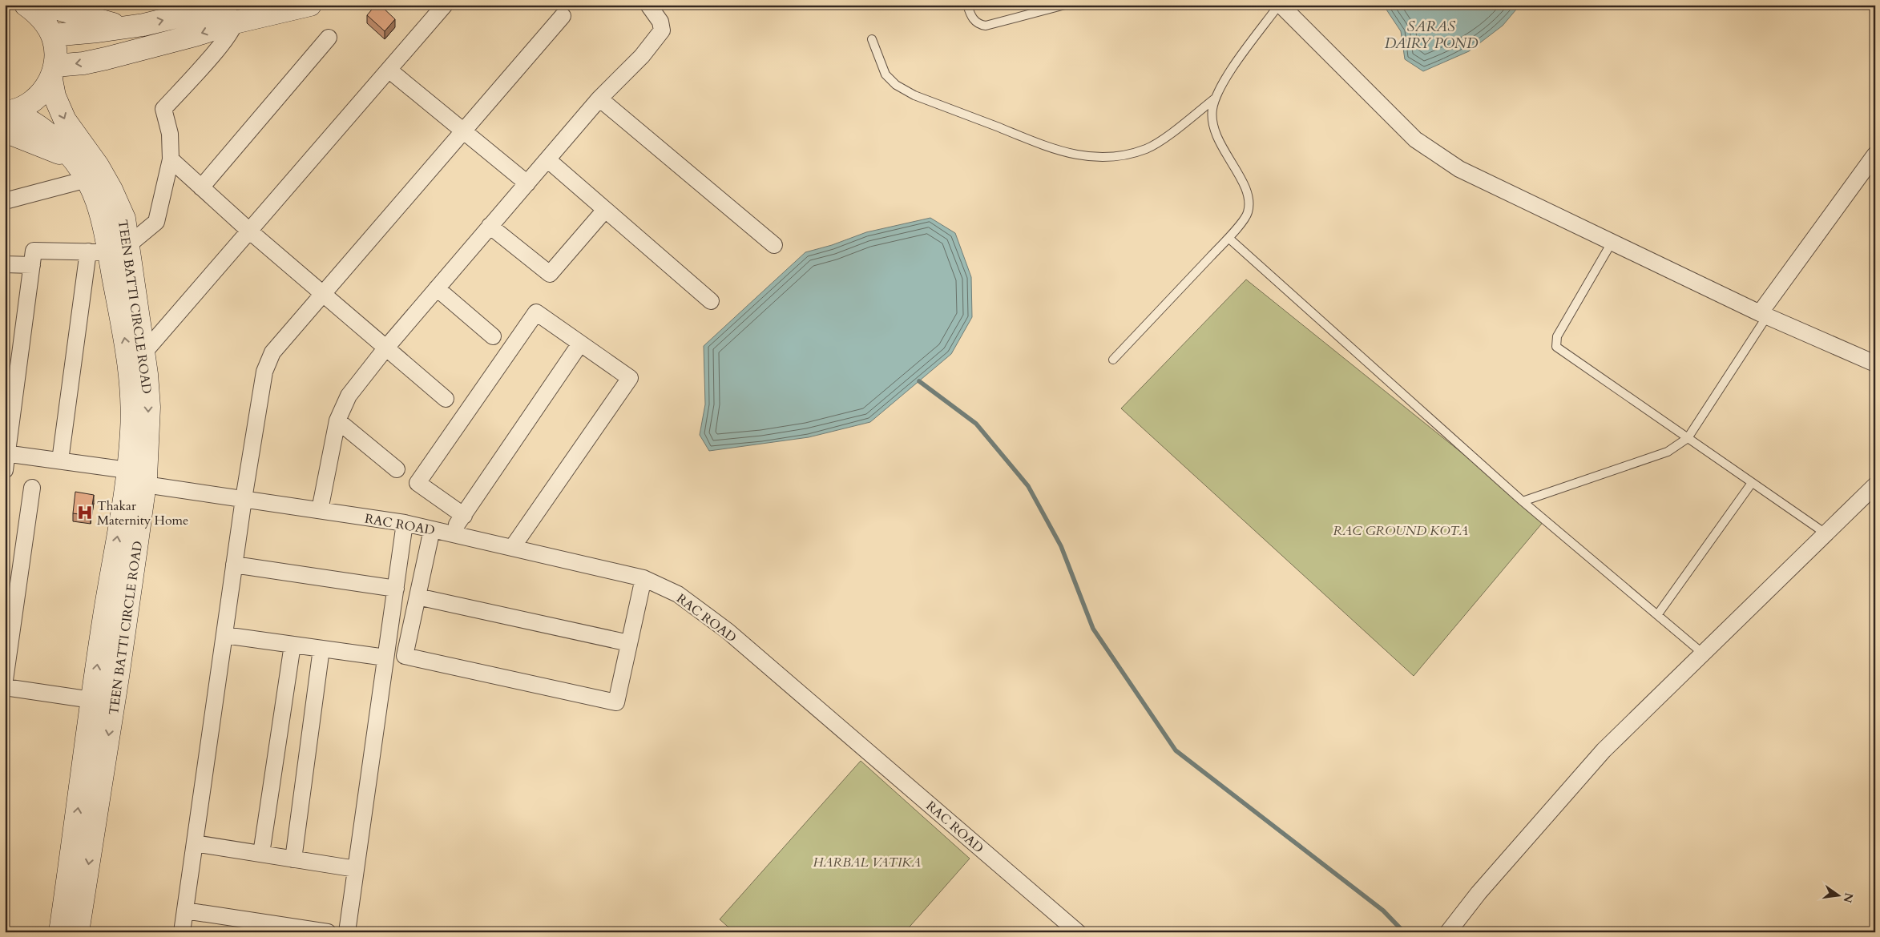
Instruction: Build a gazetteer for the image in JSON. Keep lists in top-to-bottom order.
{
  "streets": {
    "street": ["TEEN BATTI CIRCLE ROAD", "RAC ROAD"]
  },
  "crossings": [
    ["TEEN BATTI CIRCLE ROAD", "RAC ROAD"]
  ],
  "water": ["SARAS DAIRY POND"],
  "parks": ["RAC GROUND KOTA", "HARBAL VATIKA"],
  "places": {
    "hospital": ["Thakar Maternity Home"]
  },
  "north": "right"
}
